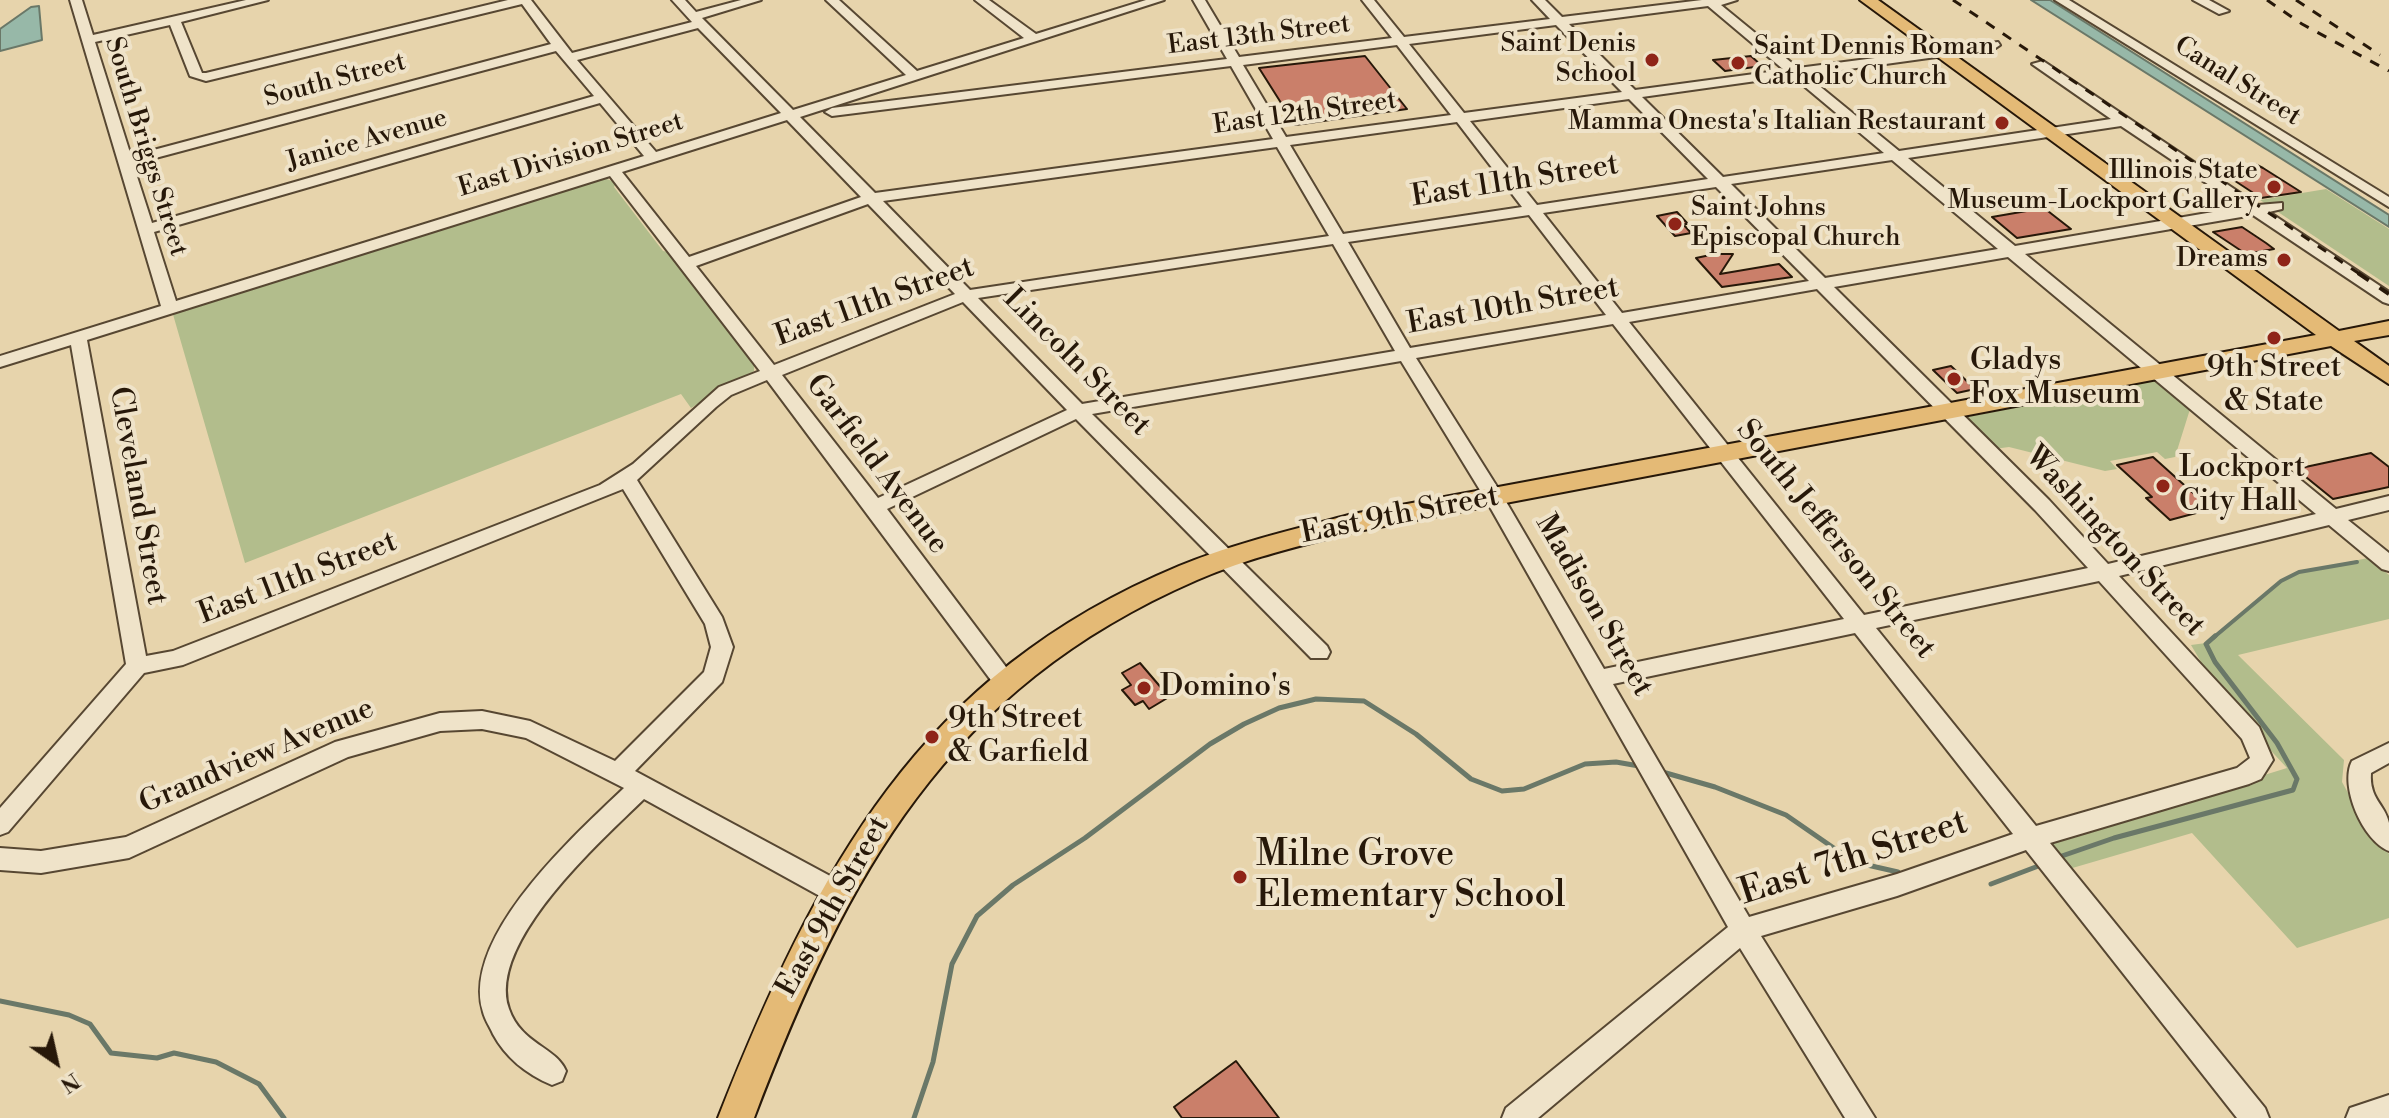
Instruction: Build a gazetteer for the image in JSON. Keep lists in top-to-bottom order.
{
  "streets": {
    "main road": ["East 9th Street"],
    "street": [
      "East 13th Street",
      "South Street",
      "Canal Street",
      "East 12th Street",
      "Janice Avenue",
      "South Briggs Street",
      "East Division Street",
      "East 11th Street",
      "East 10th Street",
      "Lincoln Street",
      "Garfield Avenue",
      "Cleveland Street",
      "South Jefferson Street",
      "Washington Street",
      "Madison Street",
      "Grandview Avenue",
      "East 7th Street"
    ]
  },
  "crossings": [
    ["East 13th Street", "East Division Street"],
    ["East 13th Street", "Lincoln Street"],
    ["East 13th Street", "South Jefferson Street"],
    ["East 13th Street", "Washington Street"],
    ["East 13th Street", "Madison Street"],
    ["South Street", "South Briggs Street"],
    ["East 12th Street", "Lincoln Street"],
    ["East 12th Street", "Garfield Avenue"],
    ["East 12th Street", "South Jefferson Street"],
    ["East 12th Street", "Washington Street"],
    ["East 12th Street", "Madison Street"],
    ["Janice Avenue", "South Briggs Street"],
    ["South Briggs Street", "East Division Street"],
    ["East Division Street", "Lincoln Street"],
    ["East Division Street", "Garfield Avenue"],
    ["East Division Street", "Cleveland Street"],
    ["East 11th Street", "Lincoln Street"],
    ["East 11th Street", "Garfield Avenue"],
    ["East 11th Street", "Cleveland Street"],
    ["East 11th Street", "South Jefferson Street"],
    ["East 11th Street", "Washington Street"],
    ["East 11th Street", "Madison Street"],
    ["East 10th Street", "Lincoln Street"],
    ["East 10th Street", "Garfield Avenue"],
    ["East 10th Street", "South Jefferson Street"],
    ["East 10th Street", "Washington Street"],
    ["East 10th Street", "Madison Street"],
    ["Lincoln Street", "East 9th Street"],
    ["Garfield Avenue", "East 9th Street"],
    ["East 9th Street", "South Jefferson Street"],
    ["East 9th Street", "Washington Street"],
    ["East 9th Street", "Madison Street"],
    ["East 9th Street", "Grandview Avenue"],
    ["South Jefferson Street", "East 7th Street"],
    ["Washington Street", "East 7th Street"],
    ["Madison Street", "East 7th Street"]
  ],
  "places": [
    "Saint Denis School",
    "Saint Dennis Roman Catholic Church",
    "Mamma Onesta's Italian Restaurant",
    "Illinois State Museum-Lockport Gallery",
    "Saint Johns Episcopal Church",
    "Dreams",
    "9th Street & State",
    "Gladys Fox Museum",
    "Lockport City Hall",
    "Domino's",
    "9th Street & Garfield",
    "Milne Grove Elementary School"
  ],
  "north": "bottom right"
}
